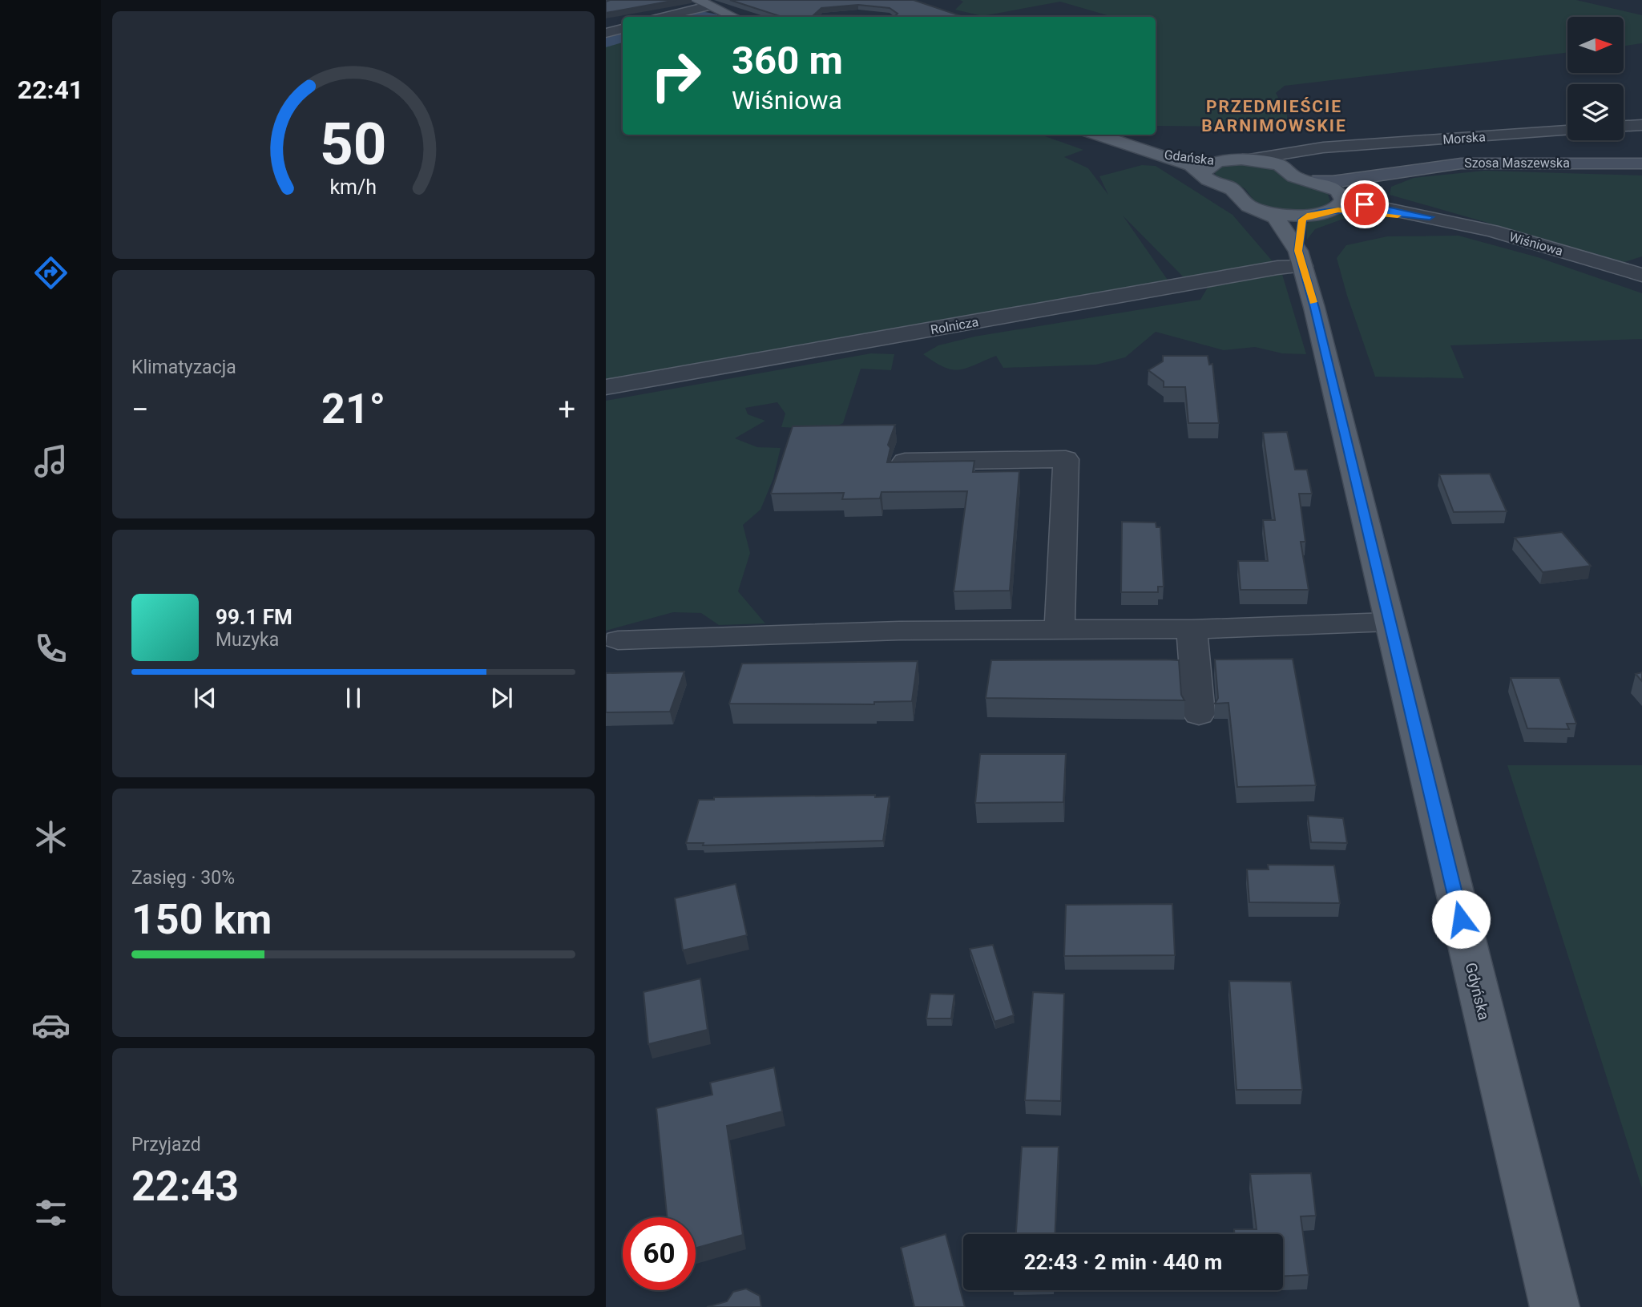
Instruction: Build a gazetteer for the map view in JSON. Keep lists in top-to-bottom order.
{
  "streets": {
    "main road": ["Gdańska", "Szosa Maszewska", "Gdyńska"],
    "street": ["Morska", "Wiśniowa", "Rolnicza"]
  },
  "crossings": [
    ["Morska", "Gdańska"],
    ["Gdańska", "Szosa Maszewska"],
    ["Gdańska", "Wiśniowa"],
    ["Gdańska", "Gdyńska"],
    ["Szosa Maszewska", "Wiśniowa"],
    ["Rolnicza", "Gdyńska"]
  ],
  "districts": ["PRZEDMIEŚCIE BARNIMOWSKIE"],
  "north": "right",
  "page": {
    "tabs": "22:41",
    "turn": ["360 m", "Wiśniowa"],
    "tile": [
      "Klimatyzacja",
      ["Zasięg · 30%", "150 km"],
      ["Przyjazd", "22:43"]
    ],
    "heat": ["−", "21°", "+"],
    "song": ["99.1 FM", "Muzyka"],
    "limit": "60",
    "trip": "22:43 · 2 min · 440 m",
    "gauge": ["50", "km/h"]
  }
}
